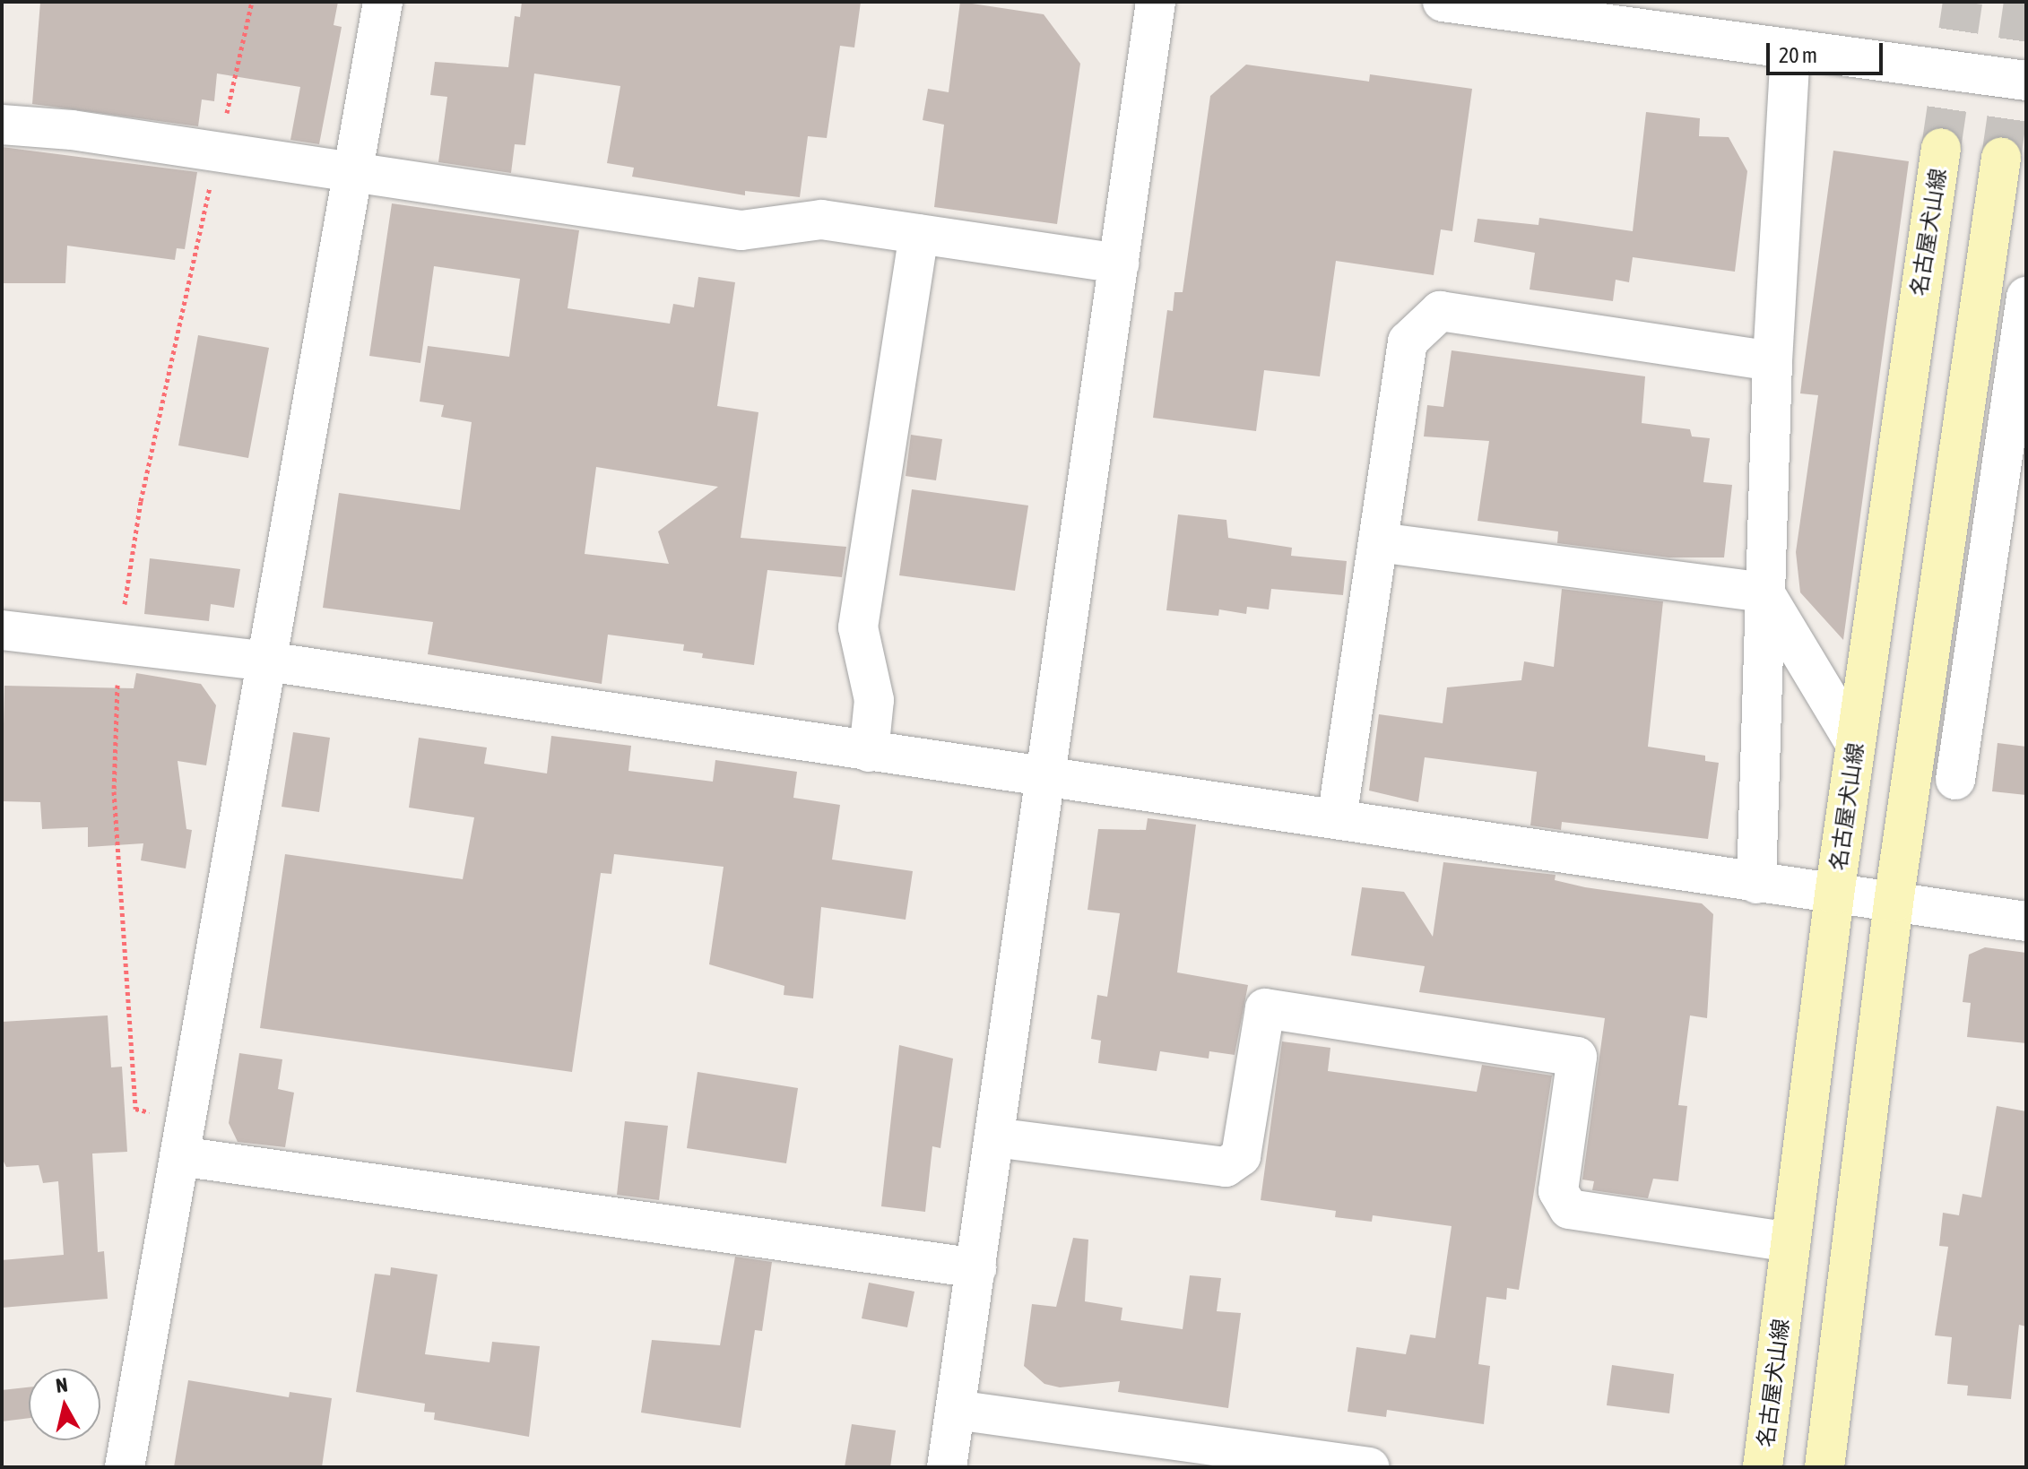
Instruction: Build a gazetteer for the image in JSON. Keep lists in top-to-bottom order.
{
  "streets": {
    "main road": ["名古屋犬山線"]
  },
  "scale_bar": "20 m",
  "north": "top"
}
